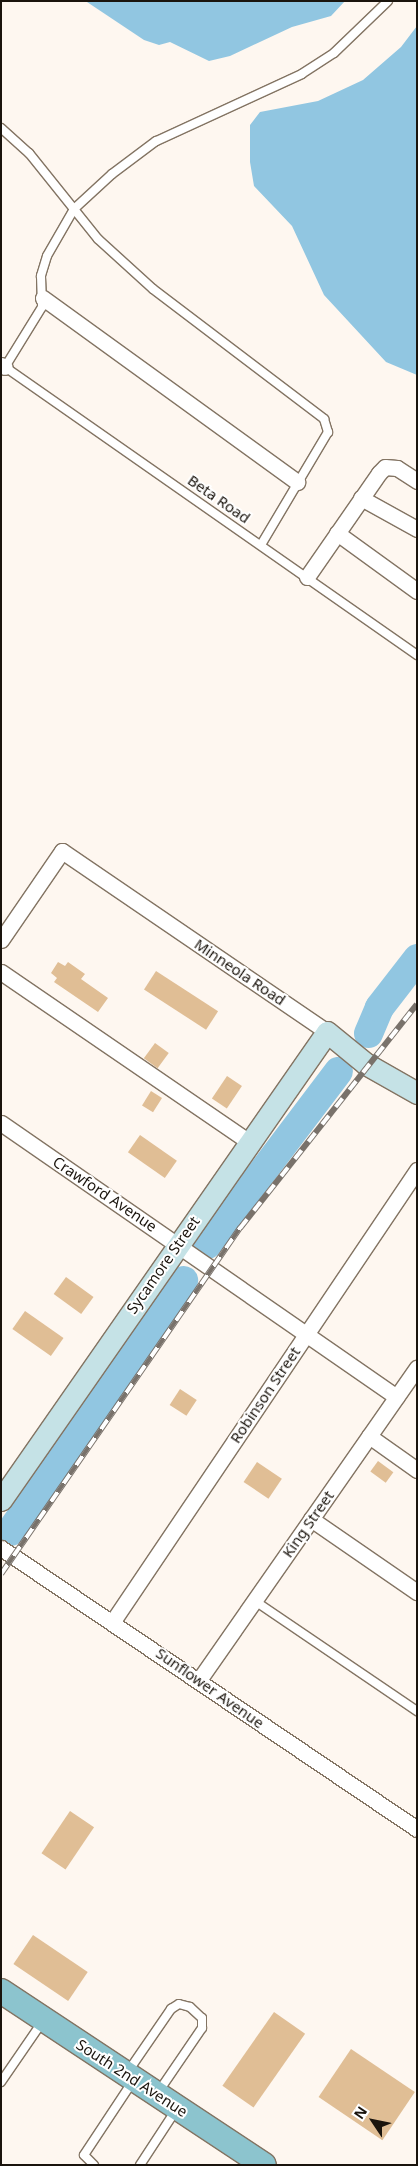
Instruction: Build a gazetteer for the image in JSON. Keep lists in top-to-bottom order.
{
  "streets": {
    "main road": ["South 2nd Avenue"],
    "street": [
      "Minneola Road",
      "Crawford Avenue",
      "Sycamore Street",
      "Robinson Street",
      "King Street",
      "Sunflower Avenue"
    ],
    "lane": ["Beta Road"]
  },
  "crossings": [
    ["Minneola Road", "Sycamore Street"],
    ["Crawford Avenue", "Sycamore Street"],
    ["Crawford Avenue", "Robinson Street"],
    ["Crawford Avenue", "King Street"],
    ["Robinson Street", "Sunflower Avenue"],
    ["King Street", "Sunflower Avenue"]
  ],
  "north": "top left"
}
